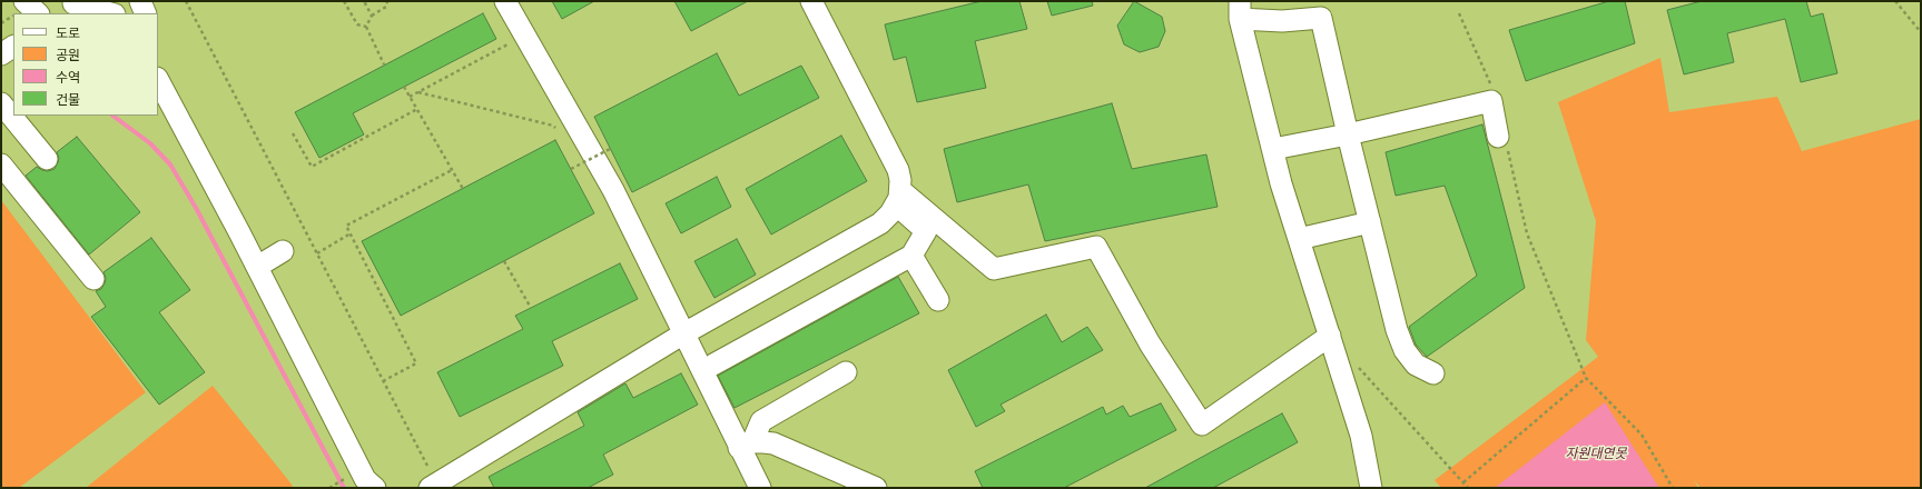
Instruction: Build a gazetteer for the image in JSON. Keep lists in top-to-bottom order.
{
  "water": ["자원대연못"],
  "legend": [
    "도로",
    "공원",
    "수역",
    "건물"
  ]
}
